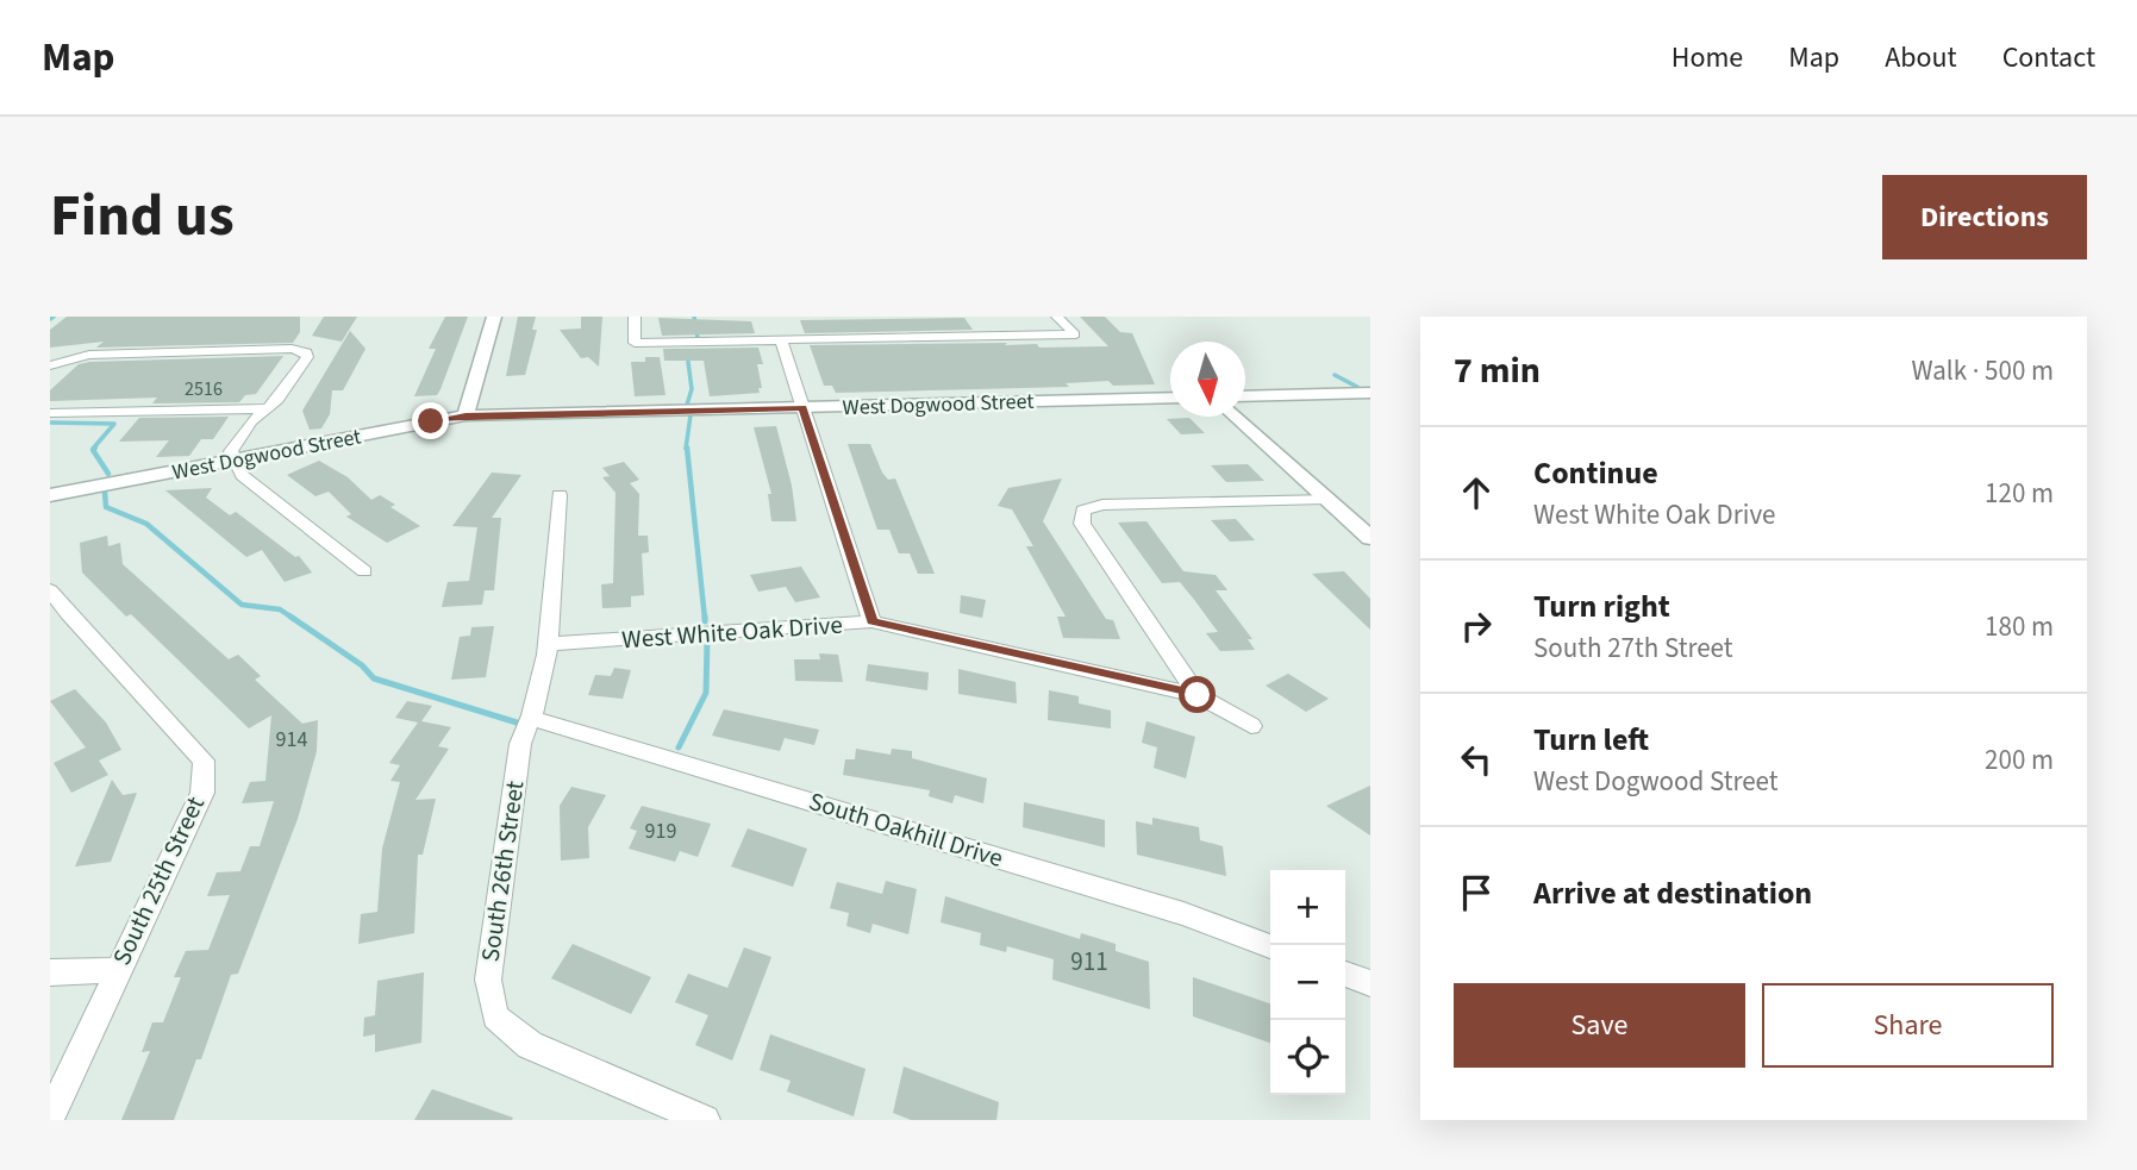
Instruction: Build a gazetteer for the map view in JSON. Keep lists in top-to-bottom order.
{
  "streets": {
    "street": [
      "West Dogwood Street",
      "West White Oak Drive",
      "South Oakhill Drive",
      "South 26th Street",
      "South 25th Street"
    ]
  },
  "crossings": [
    ["West White Oak Drive", "South 26th Street"],
    ["South Oakhill Drive", "South 26th Street"]
  ],
  "house_numbers": [
    "2516",
    "914",
    "919",
    "911"
  ],
  "north": "bottom",
  "page": {
    "header": "Map",
    "nav": [
      "Home",
      "Map",
      "About",
      "Contact"
    ],
    "title": "Find us",
    "buttons": [
      "Directions",
      ["Save", "Share"]
    ],
    "heading": ["7 min", "Walk · 500 m"],
    "list": [
      ["Continue", "West White Oak Drive", "120 m"],
      ["Turn right", "South 27th Street", "180 m"],
      ["Turn left", "West Dogwood Street", "200 m"],
      "Arrive at destination"
    ],
    "map_buttons": ["+", "−"]
  }
}
